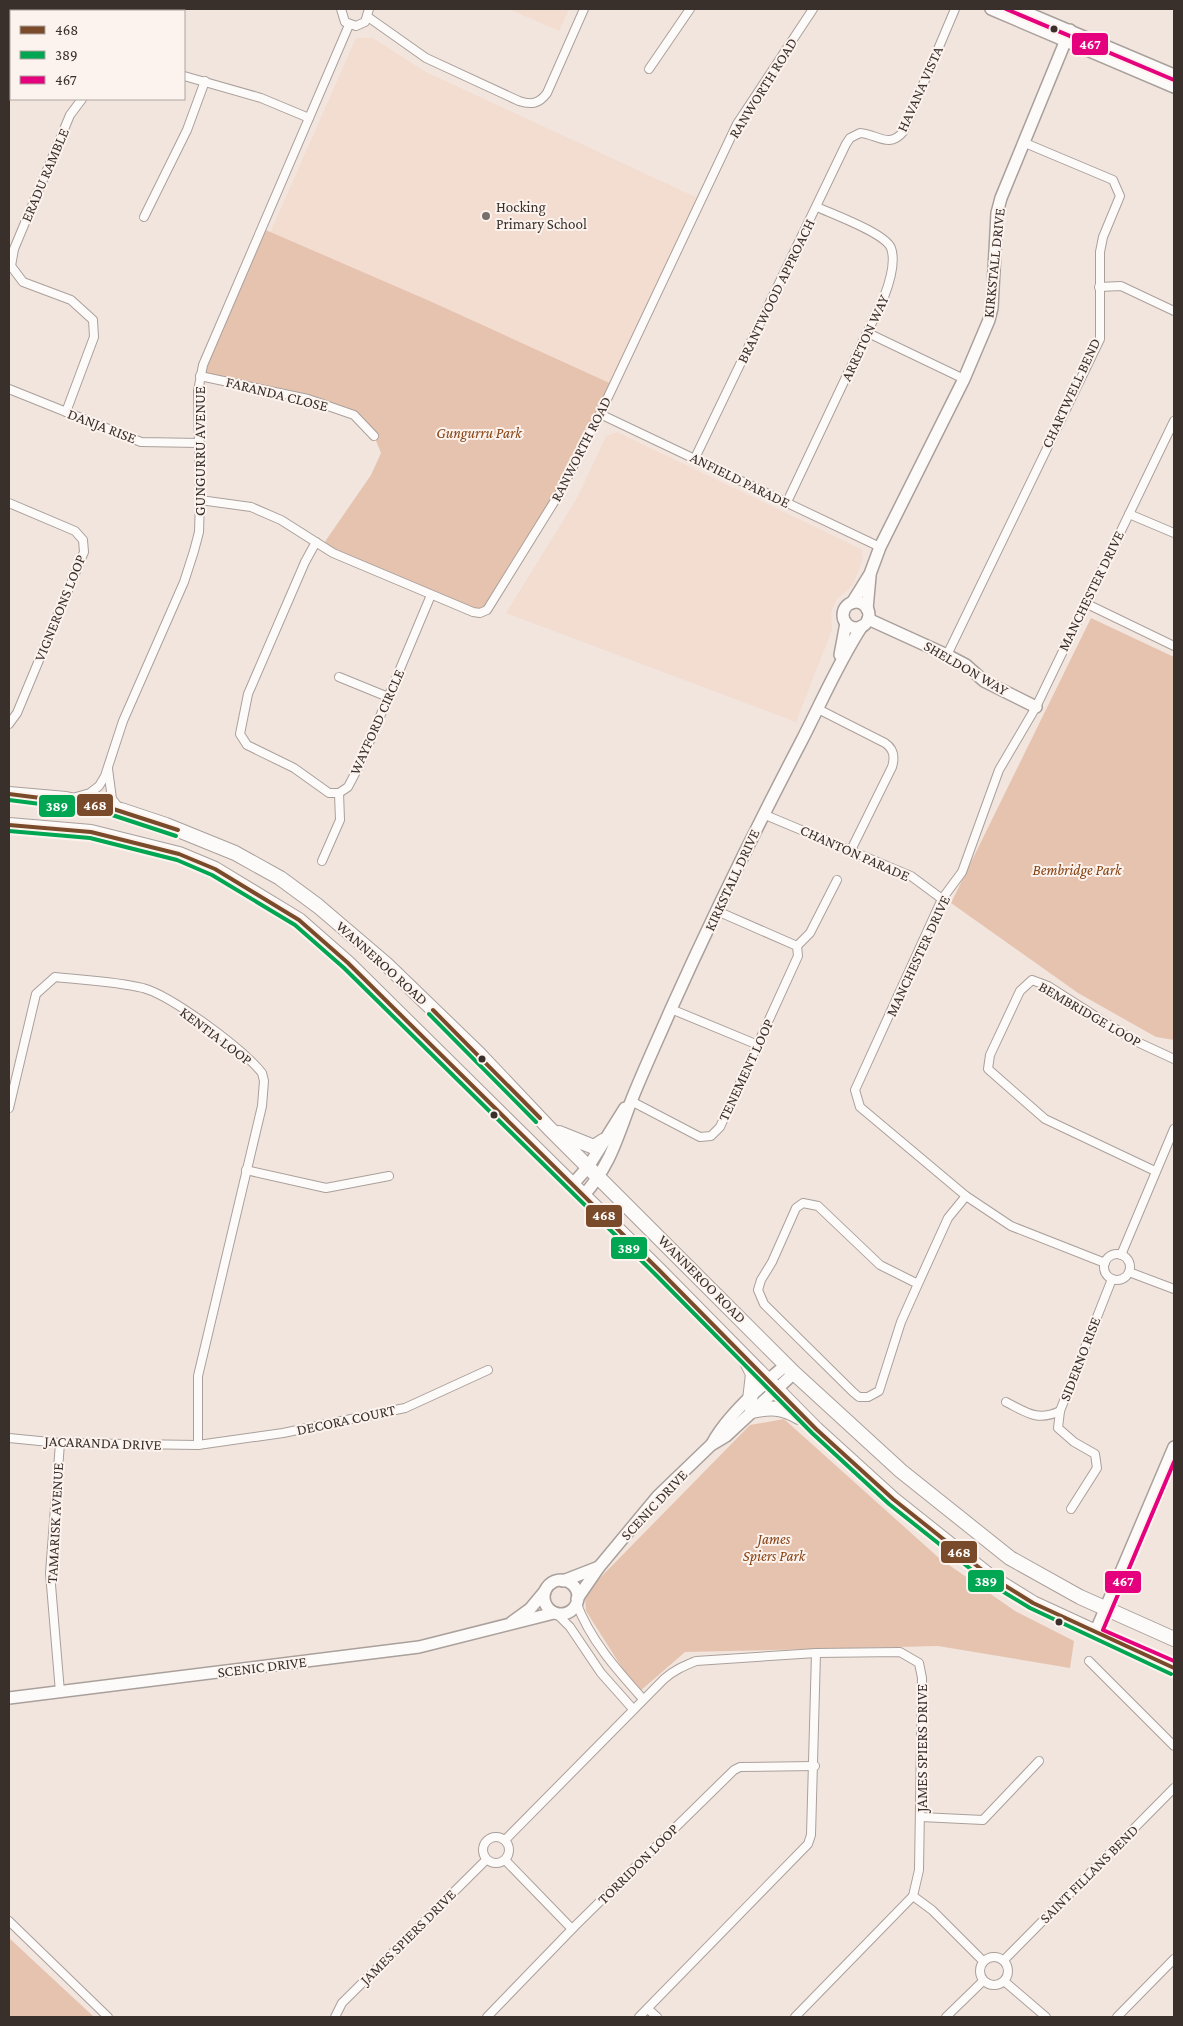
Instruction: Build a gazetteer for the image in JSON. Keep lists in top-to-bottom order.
{
  "streets": {
    "highway": ["WANNEROO ROAD"],
    "street": [
      "RANWORTH ROAD",
      "HAVANA VISTA",
      "ERADU RAMBLE",
      "KIRKSTALL DRIVE",
      "BRANTWOOD APPROACH",
      "ARRETON WAY",
      "CHARTWELL BEND",
      "FARANDA CLOSE",
      "DANJA RISE",
      "GUNGURRU AVENUE",
      "ANFIELD PARADE",
      "MANCHESTER DRIVE",
      "VIGNERONS LOOP",
      "SHELDON WAY",
      "WAYFORD CIRCLE",
      "CHANTON PARADE",
      "BEMBRIDGE LOOP",
      "KENTIA LOOP",
      "TENEMENT LOOP",
      "SIDERNO RISE",
      "DECORA COURT",
      "JACARANDA DRIVE",
      "SCENIC DRIVE",
      "TAMARISK AVENUE",
      "JAMES SPIERS DRIVE",
      "TORRIDON LOOP",
      "SAINT FILLANS BEND"
    ]
  },
  "crossings": [
    ["RANWORTH ROAD", "GUNGURRU AVENUE"],
    ["RANWORTH ROAD", "ANFIELD PARADE"],
    ["RANWORTH ROAD", "WAYFORD CIRCLE"],
    ["HAVANA VISTA", "BRANTWOOD APPROACH"],
    ["ERADU RAMBLE", "DANJA RISE"],
    ["KIRKSTALL DRIVE", "CHARTWELL BEND"],
    ["KIRKSTALL DRIVE", "ANFIELD PARADE"],
    ["KIRKSTALL DRIVE", "SHELDON WAY"],
    ["KIRKSTALL DRIVE", "CHANTON PARADE"],
    ["KIRKSTALL DRIVE", "WANNEROO ROAD"],
    ["KIRKSTALL DRIVE", "TENEMENT LOOP"],
    ["BRANTWOOD APPROACH", "ARRETON WAY"],
    ["BRANTWOOD APPROACH", "ANFIELD PARADE"],
    ["ARRETON WAY", "ANFIELD PARADE"],
    ["CHARTWELL BEND", "SHELDON WAY"],
    ["FARANDA CLOSE", "GUNGURRU AVENUE"],
    ["DANJA RISE", "GUNGURRU AVENUE"],
    ["GUNGURRU AVENUE", "WANNEROO ROAD"],
    ["MANCHESTER DRIVE", "SHELDON WAY"],
    ["MANCHESTER DRIVE", "CHANTON PARADE"],
    ["MANCHESTER DRIVE", "SIDERNO RISE"],
    ["WANNEROO ROAD", "SCENIC DRIVE"],
    ["KENTIA LOOP", "DECORA COURT"],
    ["KENTIA LOOP", "JACARANDA DRIVE"],
    ["DECORA COURT", "JACARANDA DRIVE"],
    ["JACARANDA DRIVE", "TAMARISK AVENUE"],
    ["SCENIC DRIVE", "TAMARISK AVENUE"]
  ],
  "parks": ["Gungurru Park", "Bembridge Park", "James Spiers Park"],
  "places": ["Hocking Primary School"],
  "lines": ["transit line 467", "transit line 468", "transit line 389"],
  "legend": ["468", "389", "467"]
}
